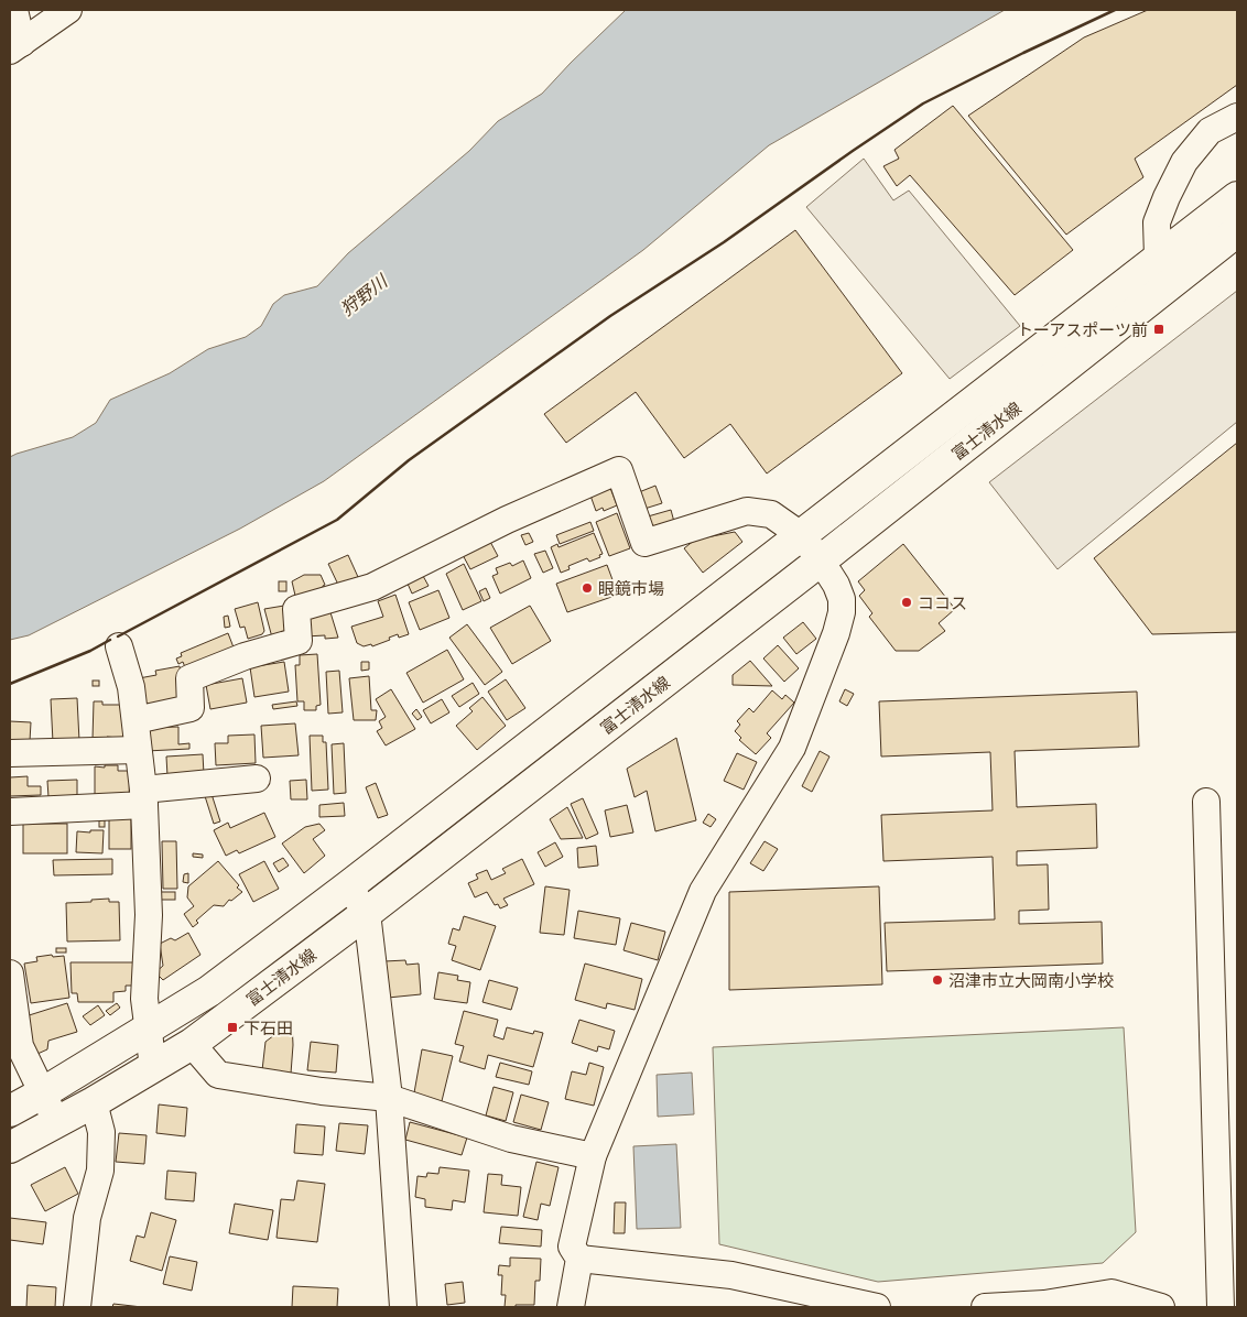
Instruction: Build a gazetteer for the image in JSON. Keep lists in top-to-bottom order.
{
  "streets": {
    "main road": ["富士清水線"]
  },
  "water": ["狩野川"],
  "places": {
    "transit": ["トーアスポーツ前", "下石田"],
    "other": ["眼鏡市場", "ココス", "沼津市立大岡南小学校"]
  }
}
